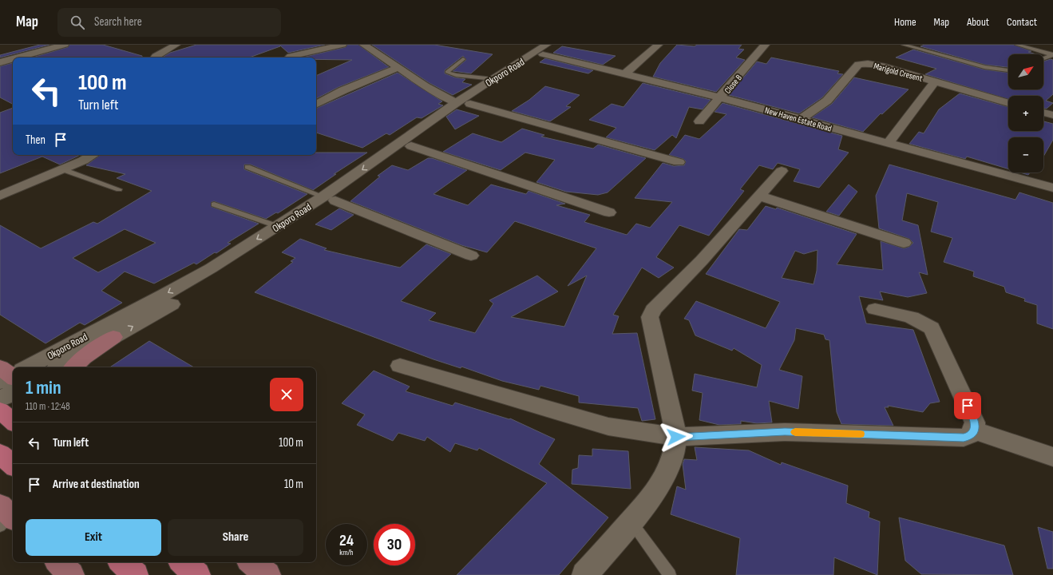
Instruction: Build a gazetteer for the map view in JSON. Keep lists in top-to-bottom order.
{
  "streets": {
    "street": [
      "Okporo Road",
      "Marigold Cresent",
      "Close B",
      "New Haven Estate Road"
    ]
  },
  "crossings": [
    ["Okporo Road", "New Haven Estate Road"],
    ["Marigold Cresent", "New Haven Estate Road"],
    ["Close B", "New Haven Estate Road"]
  ],
  "north": "top right",
  "page": {
    "header": "Map",
    "search": "Search here",
    "nav": [
      "Home",
      "Map",
      "About",
      "Contact"
    ],
    "map_buttons": ["+", "−"],
    "turn": ["100 m", "Turn left"],
    "then": "Then",
    "heading": ["1 min", "110 m · 12:48"],
    "list": [
      {
        "name": "Turn left",
        "value": "100 m"
      },
      {
        "name": "Arrive at destination",
        "value": "10 m"
      }
    ],
    "buttons": ["Exit", "Share"],
    "speed": "24 km/h",
    "limit": "30"
  }
}
